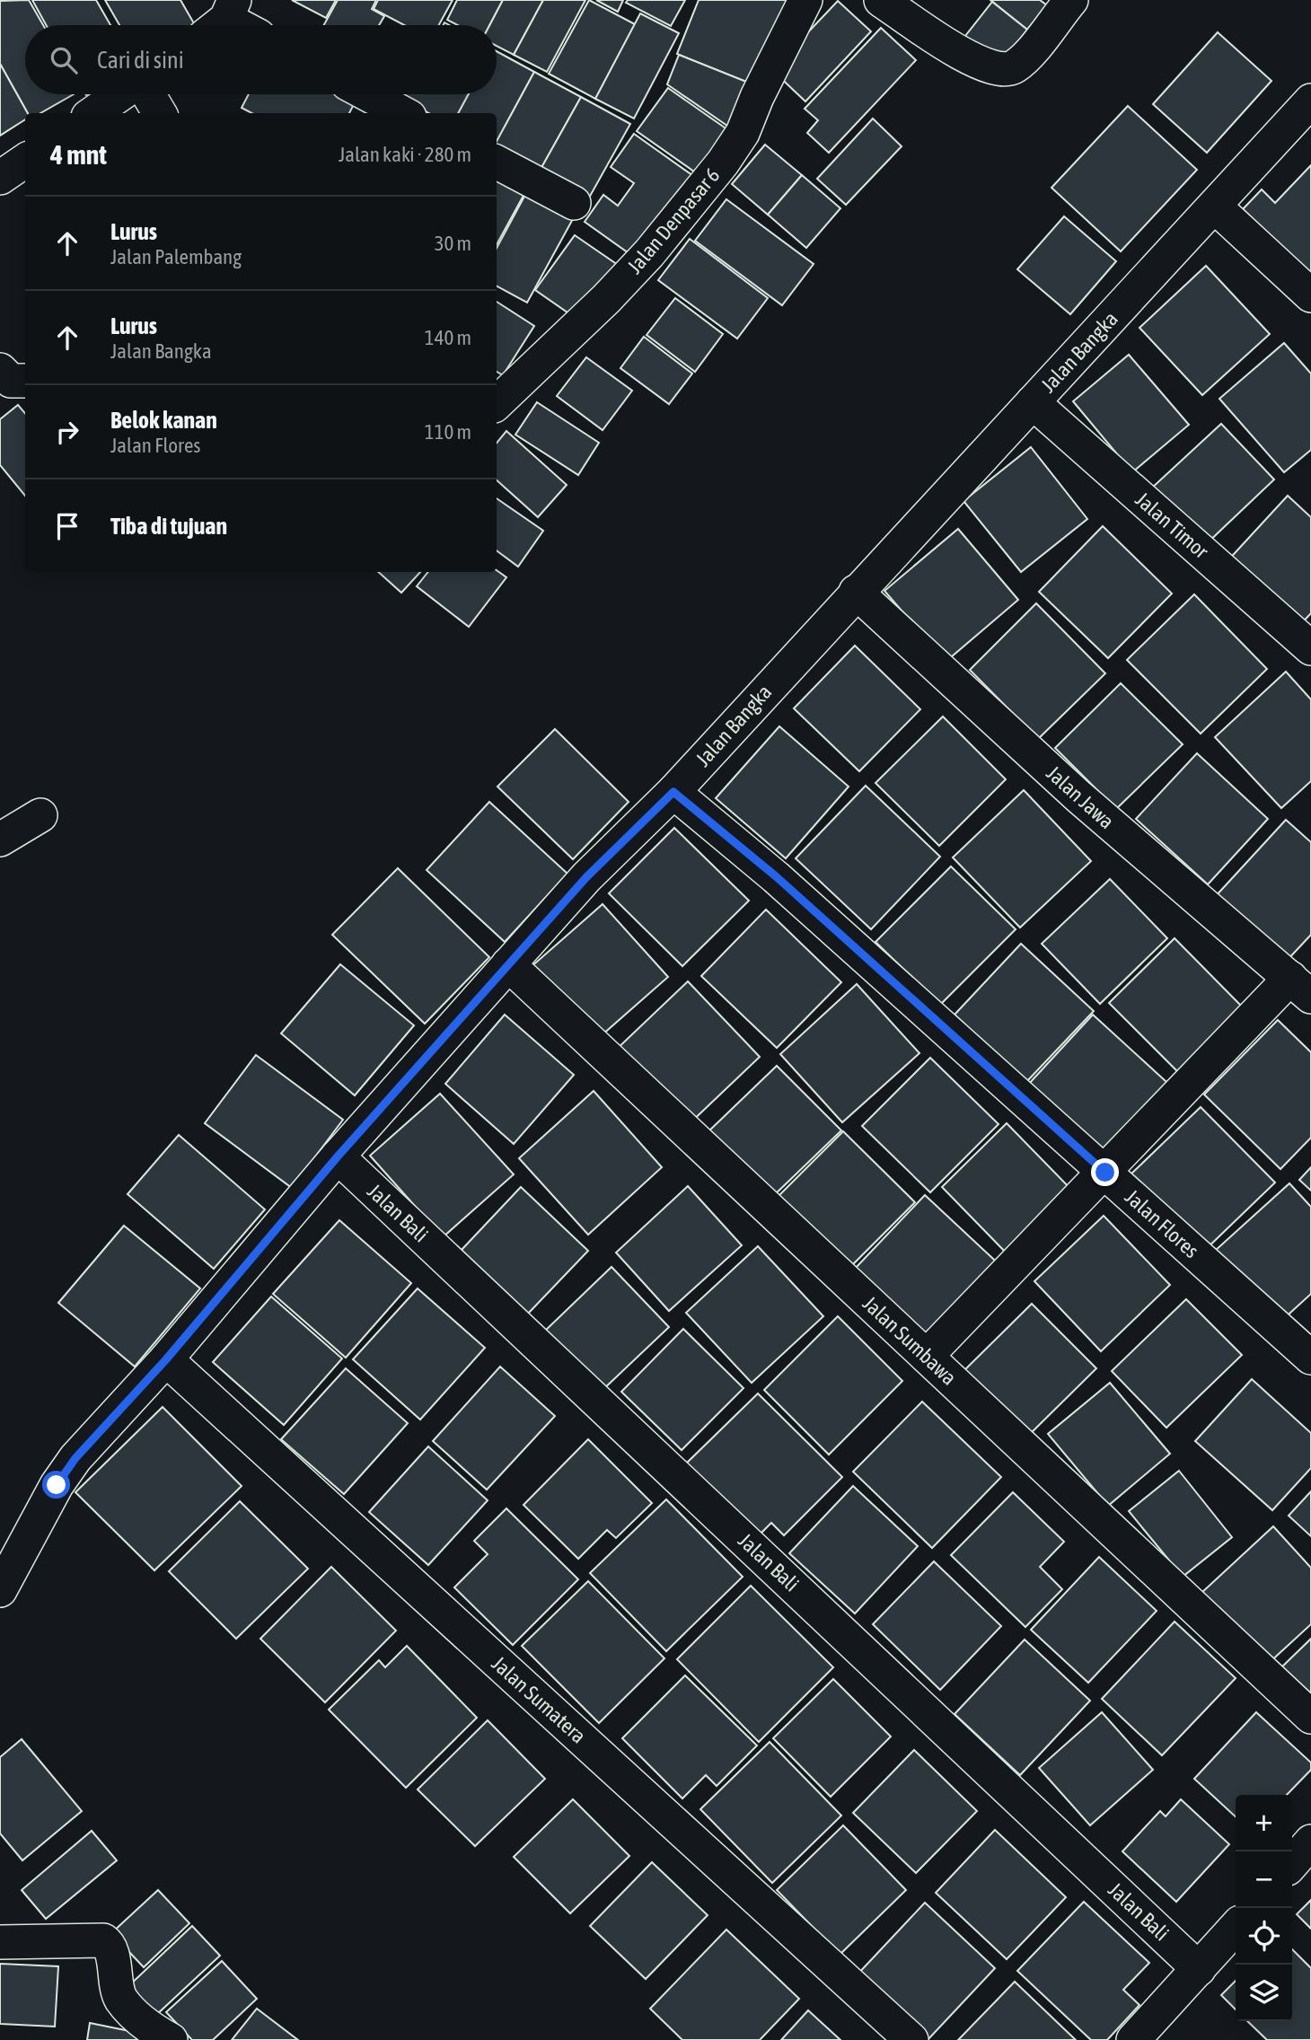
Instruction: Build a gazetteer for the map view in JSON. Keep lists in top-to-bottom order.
{
  "streets": {
    "street": [
      "Jalan Denpasar 6",
      "Jalan Bangka",
      "Jalan Timor",
      "Jalan Jawa",
      "Jalan Bali",
      "Jalan Flores",
      "Jalan Sumbawa",
      "Jalan Sumatera"
    ]
  },
  "crossings": [
    ["Jalan Bangka", "Jalan Timor"],
    ["Jalan Bangka", "Jalan Jawa"],
    ["Jalan Bangka", "Jalan Bali"],
    ["Jalan Bangka", "Jalan Flores"],
    ["Jalan Bangka", "Jalan Sumbawa"],
    ["Jalan Bangka", "Jalan Sumatera"]
  ],
  "page": {
    "search": "Cari di sini",
    "heading": ["4 mnt", "Jalan kaki · 280 m"],
    "list": [
      ["Lurus", "Jalan Palembang", "30 m"],
      ["Lurus", "Jalan Bangka", "140 m"],
      ["Belok kanan", "Jalan Flores", "110 m"],
      "Tiba di tujuan"
    ],
    "map_buttons": ["+", "−"]
  }
}
